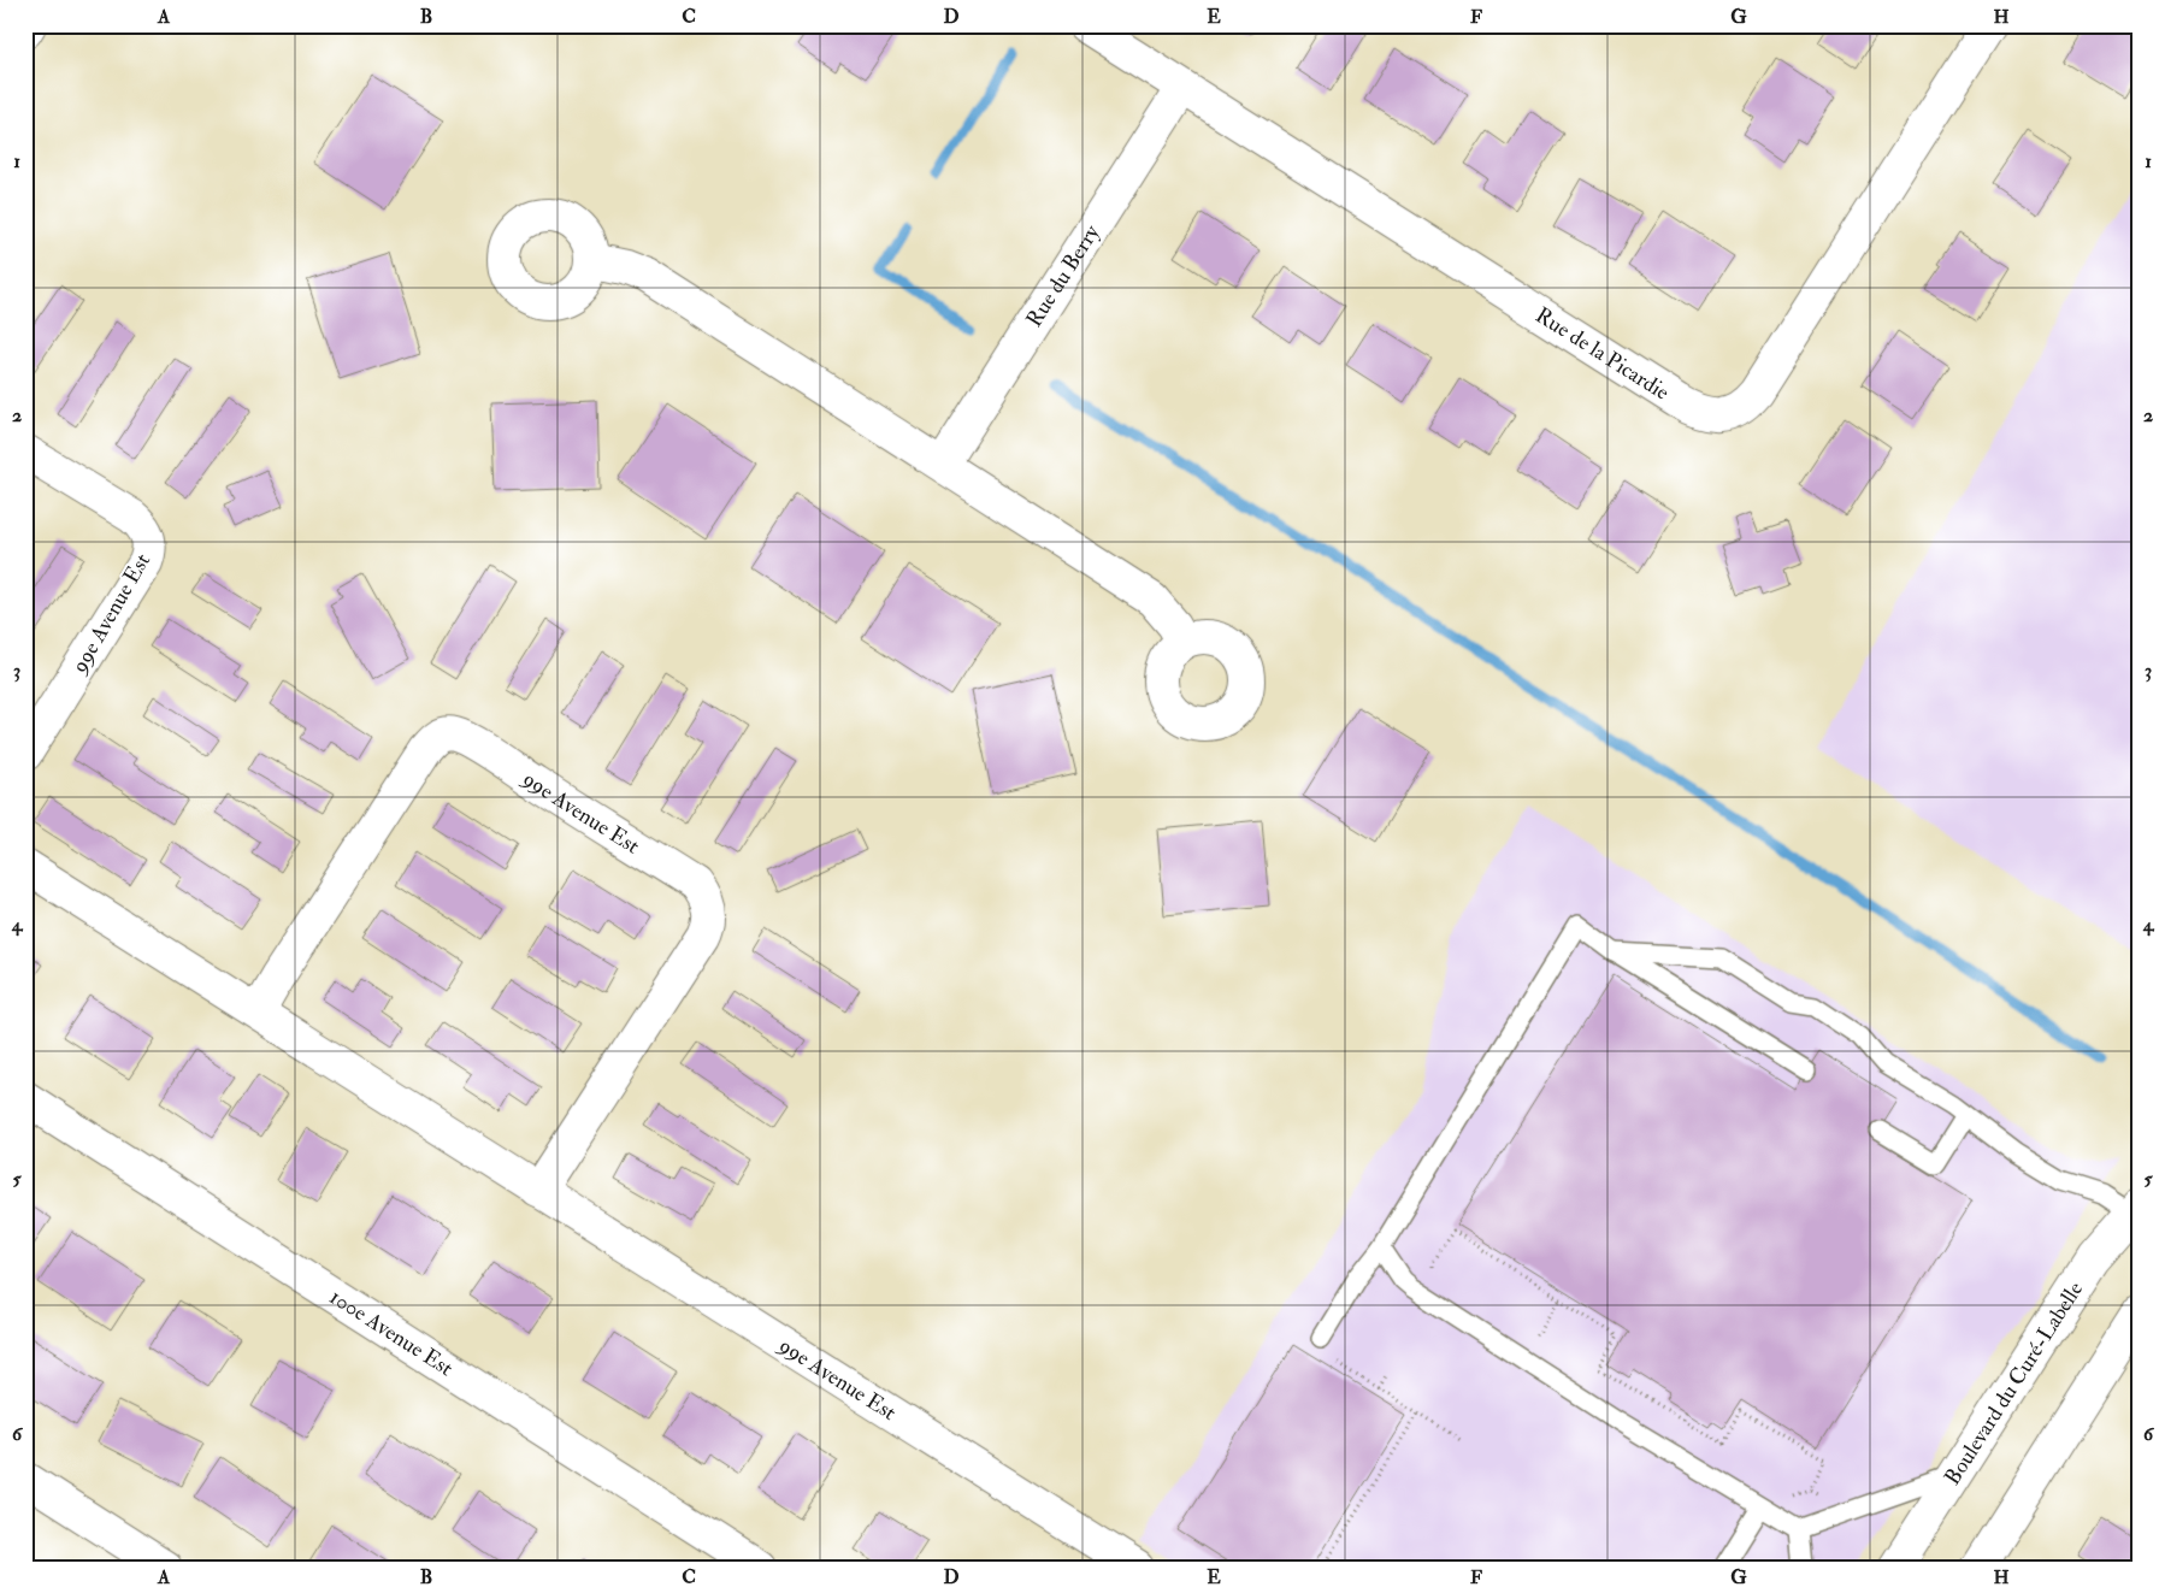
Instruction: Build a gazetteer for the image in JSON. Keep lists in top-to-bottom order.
{
  "streets": {
    "street": [
      "Rue du Berry",
      "Rue de la Picardie",
      "99e Avenue Est",
      "100e Avenue Est",
      "Boulevard du Curé-Labelle"
    ]
  },
  "crossings": [
    ["Rue du Berry", "Rue de la Picardie"]
  ],
  "grid": {
    "columns": [
      "A",
      "B",
      "C",
      "D",
      "E",
      "F",
      "G",
      "H"
    ],
    "rows": [
      "1",
      "2",
      "3",
      "4",
      "5",
      "6"
    ]
  }
}
